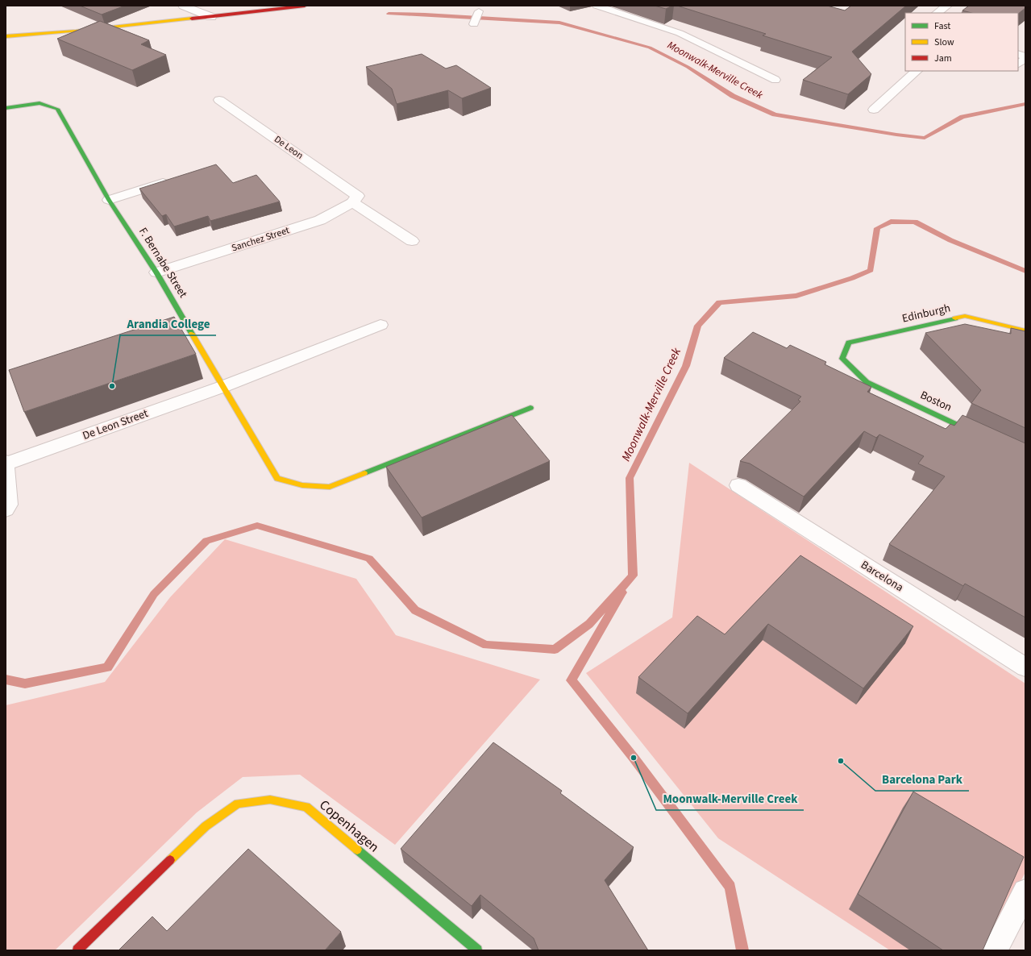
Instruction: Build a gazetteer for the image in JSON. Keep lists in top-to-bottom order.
{
  "streets": {
    "street": [
      "De Leon",
      "Sanchez Street",
      "F. Bernabe Street",
      "Edinburgh",
      "Boston",
      "De Leon Street",
      "Barcelona",
      "Copenhagen"
    ]
  },
  "crossings": [
    ["De Leon", "Sanchez Street"],
    ["Sanchez Street", "F. Bernabe Street"],
    ["F. Bernabe Street", "De Leon Street"],
    ["Edinburgh", "Boston"]
  ],
  "water": ["Moonwalk-Merville Creek"],
  "places": ["Arandia College", "Moonwalk-Merville Creek", "Barcelona Park"],
  "legend": ["Fast", "Slow", "Jam"]
}
